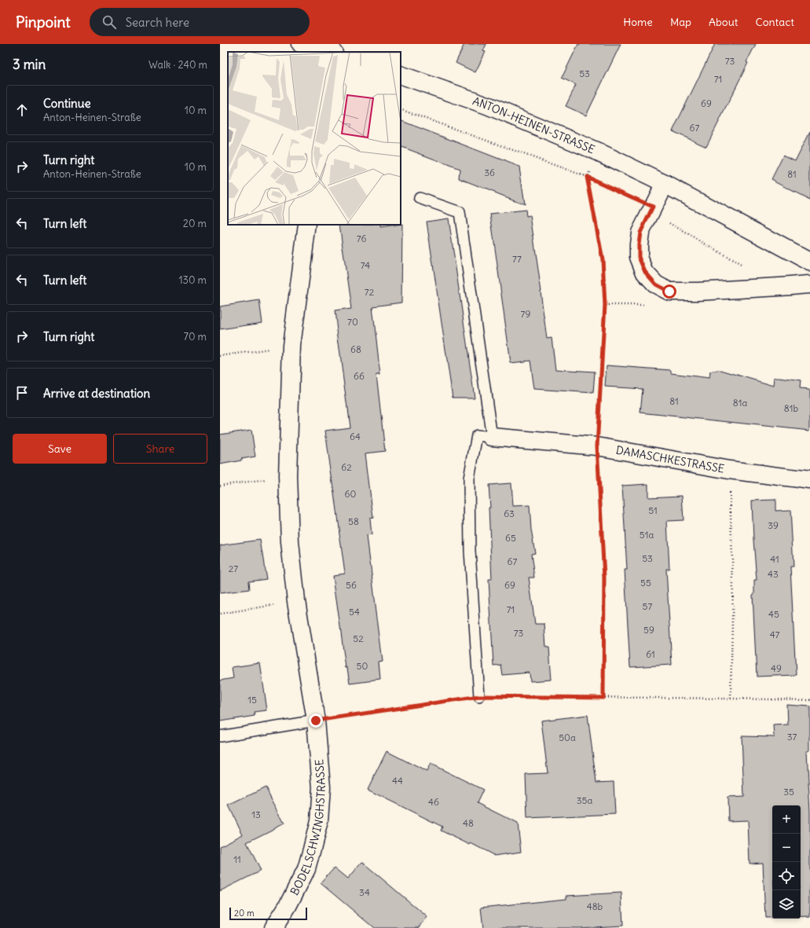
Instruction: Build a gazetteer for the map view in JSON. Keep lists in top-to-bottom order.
{
  "streets": {
    "street": ["ANTON-HEINEN-STRASSE", "DAMASCHKESTRASSE", "BODELSCHWINGHSTRASSE"]
  },
  "house_numbers": [
    "73",
    "53",
    "71",
    "69",
    "67",
    "36",
    "81",
    "76",
    "77",
    "74",
    "72",
    "79",
    "70",
    "68",
    "66",
    "81",
    "81a",
    "81b",
    "64",
    "62",
    "60",
    "51",
    "63",
    "58",
    "39",
    "51a",
    "65",
    "53",
    "41",
    "67",
    "27",
    "43",
    "55",
    "56",
    "69",
    "57",
    "71",
    "54",
    "45",
    "59",
    "73",
    "47",
    "52",
    "61",
    "50",
    "49",
    "15",
    "37",
    "50a",
    "44",
    "35",
    "35a",
    "46",
    "13",
    "48",
    "11",
    "34",
    "48b"
  ],
  "scale_bar": "20 m",
  "page": {
    "header": "Pinpoint",
    "search": "Search here",
    "nav": [
      "Home",
      "Map",
      "About",
      "Contact"
    ],
    "heading": ["3 min", "Walk · 240 m"],
    "list": [
      ["Continue", "Anton-Heinen-Straße", "10 m"],
      ["Turn right", "Anton-Heinen-Straße", "10 m"],
      ["Turn left", "20 m"],
      ["Turn left", "130 m"],
      ["Turn right", "70 m"],
      "Arrive at destination"
    ],
    "buttons": ["Save", "Share"],
    "map_buttons": ["+", "−"],
    "scale": "20 m"
  }
}
